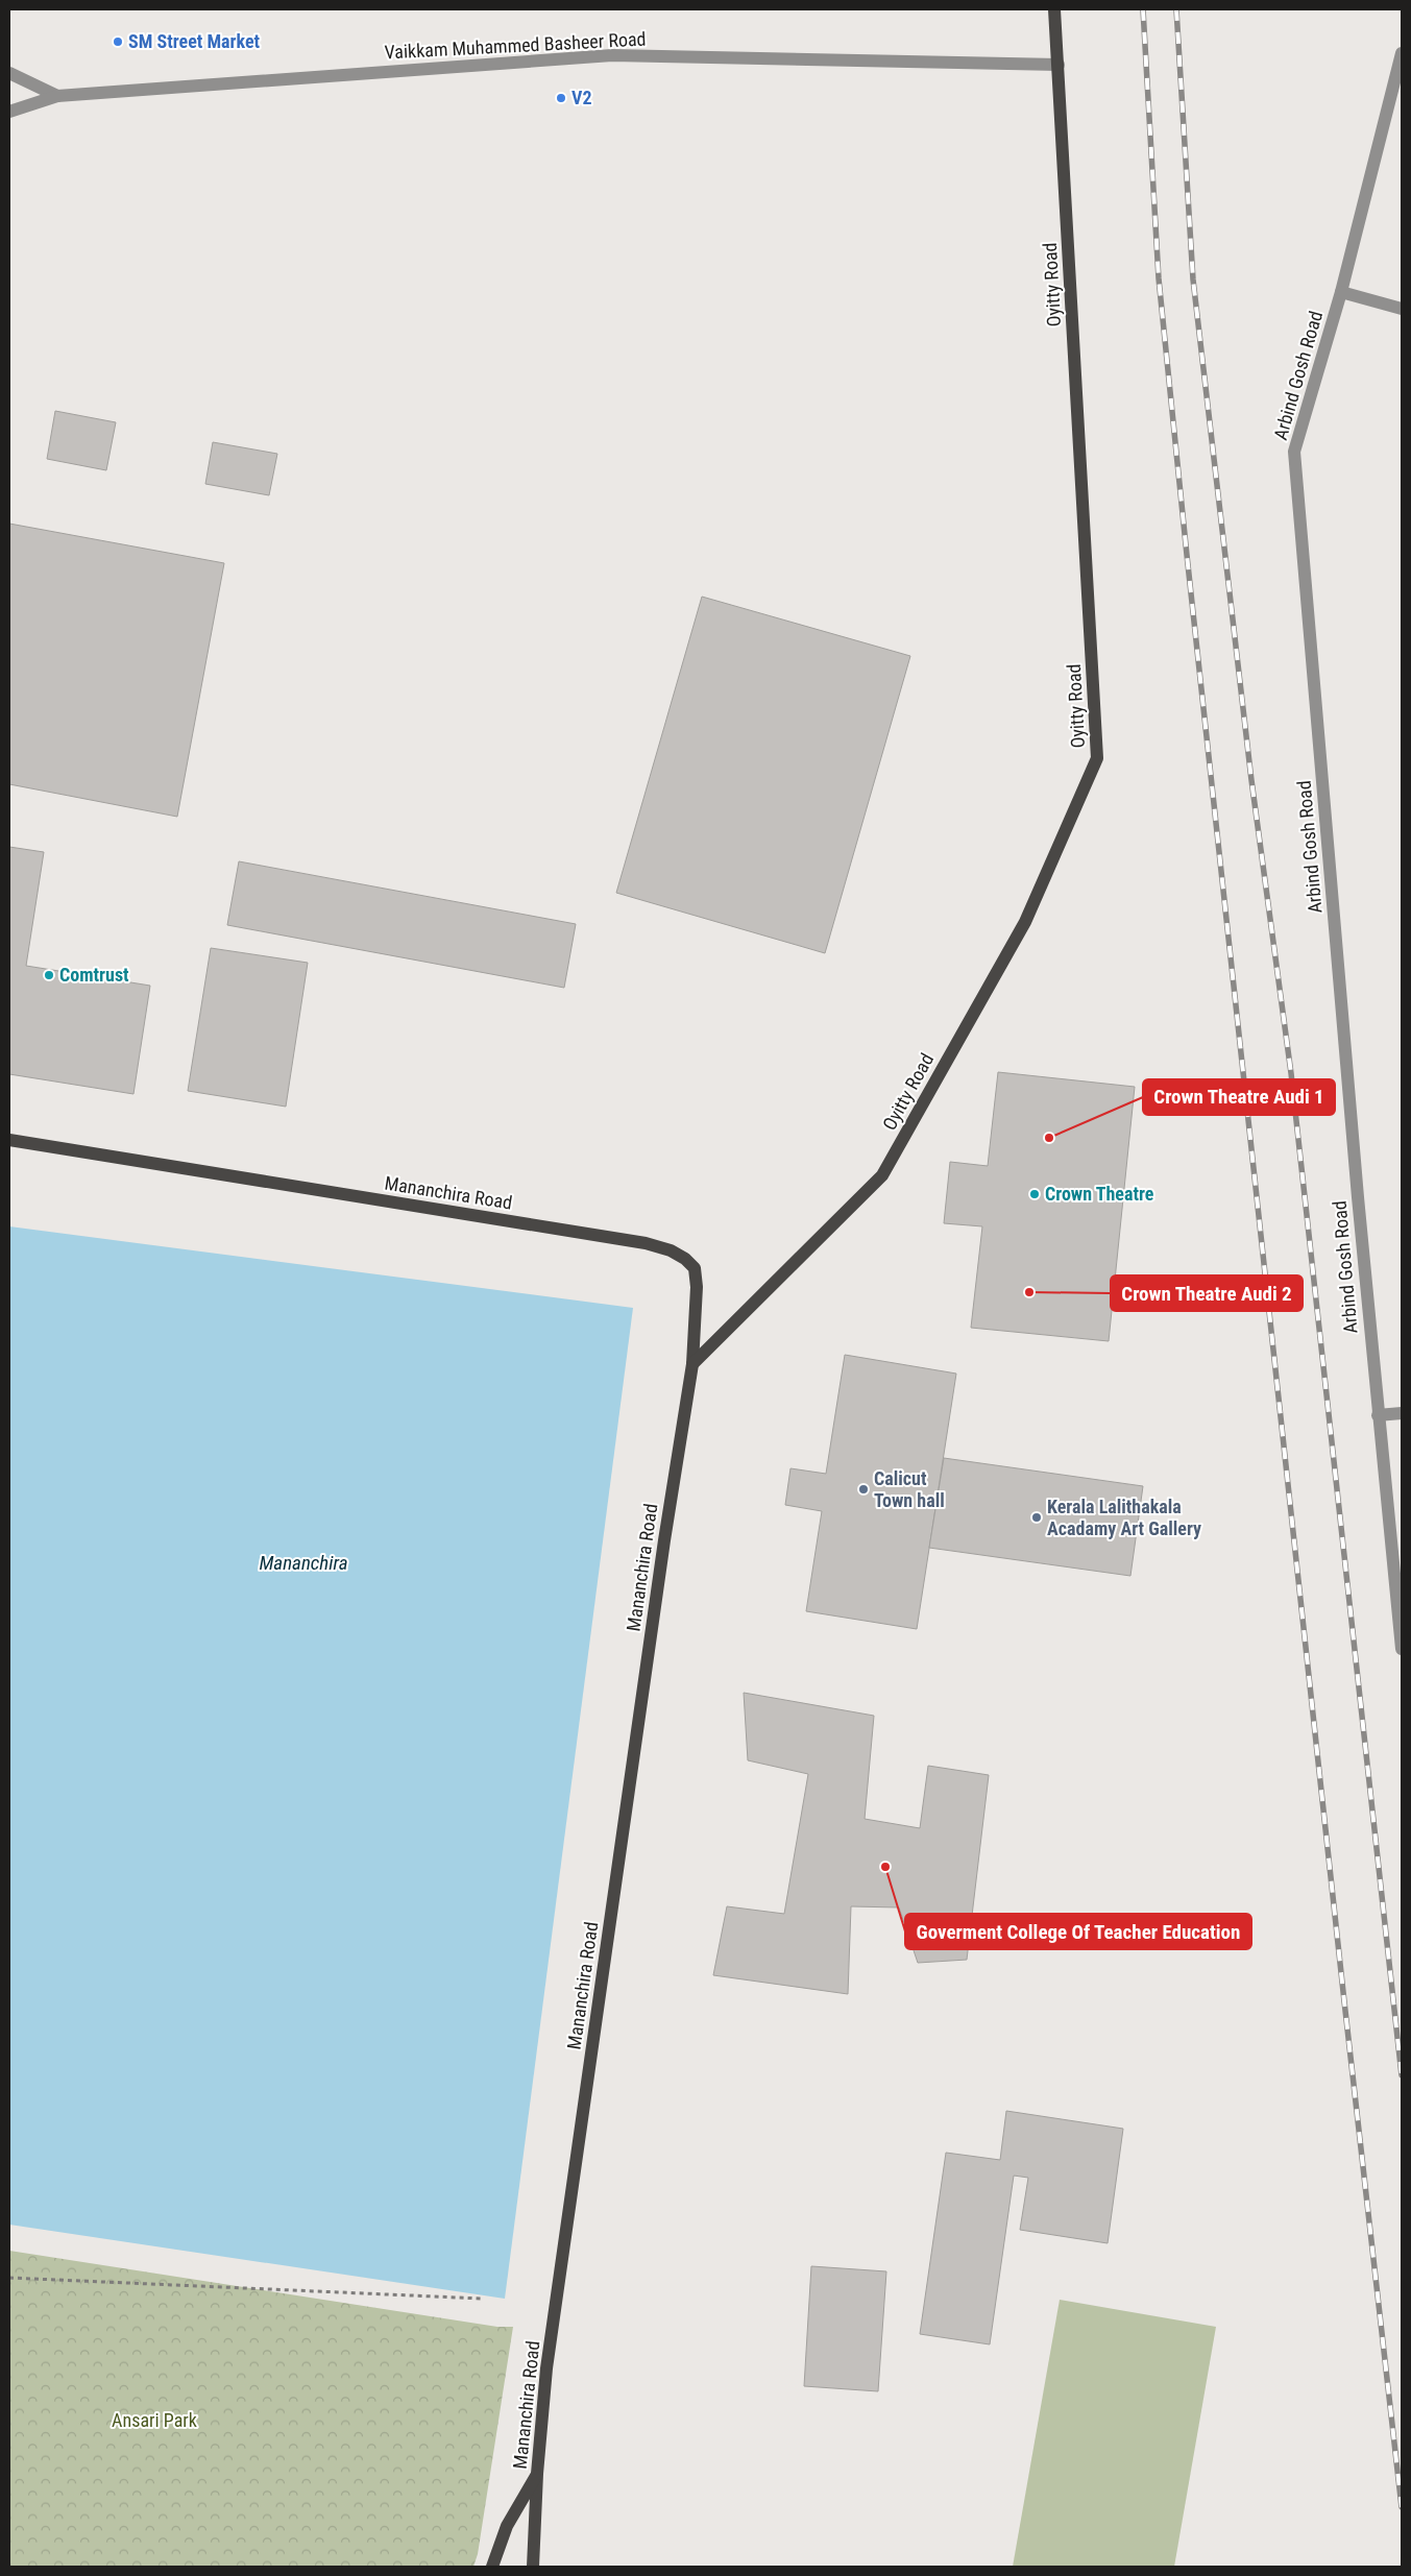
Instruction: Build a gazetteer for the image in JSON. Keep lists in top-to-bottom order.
{
  "streets": {
    "main road": ["Oyitty Road", "Mananchira Road"],
    "street": ["Vaikkam Muhammed Basheer Road", "Arbind Gosh Road"]
  },
  "crossings": [
    ["Vaikkam Muhammed Basheer Road", "Oyitty Road"],
    ["Oyitty Road", "Mananchira Road"]
  ],
  "water": ["Mananchira"],
  "parks": ["Ansari Park"],
  "places": [
    "SM Street Market",
    "V2",
    "Comtrust",
    "Crown Theatre Audi 1",
    "Crown Theatre",
    "Crown Theatre Audi 2",
    "Calicut Town hall",
    "Kerala Lalithakala Acadamy Art Gallery",
    "Goverment College Of Teacher Education"
  ]
}
